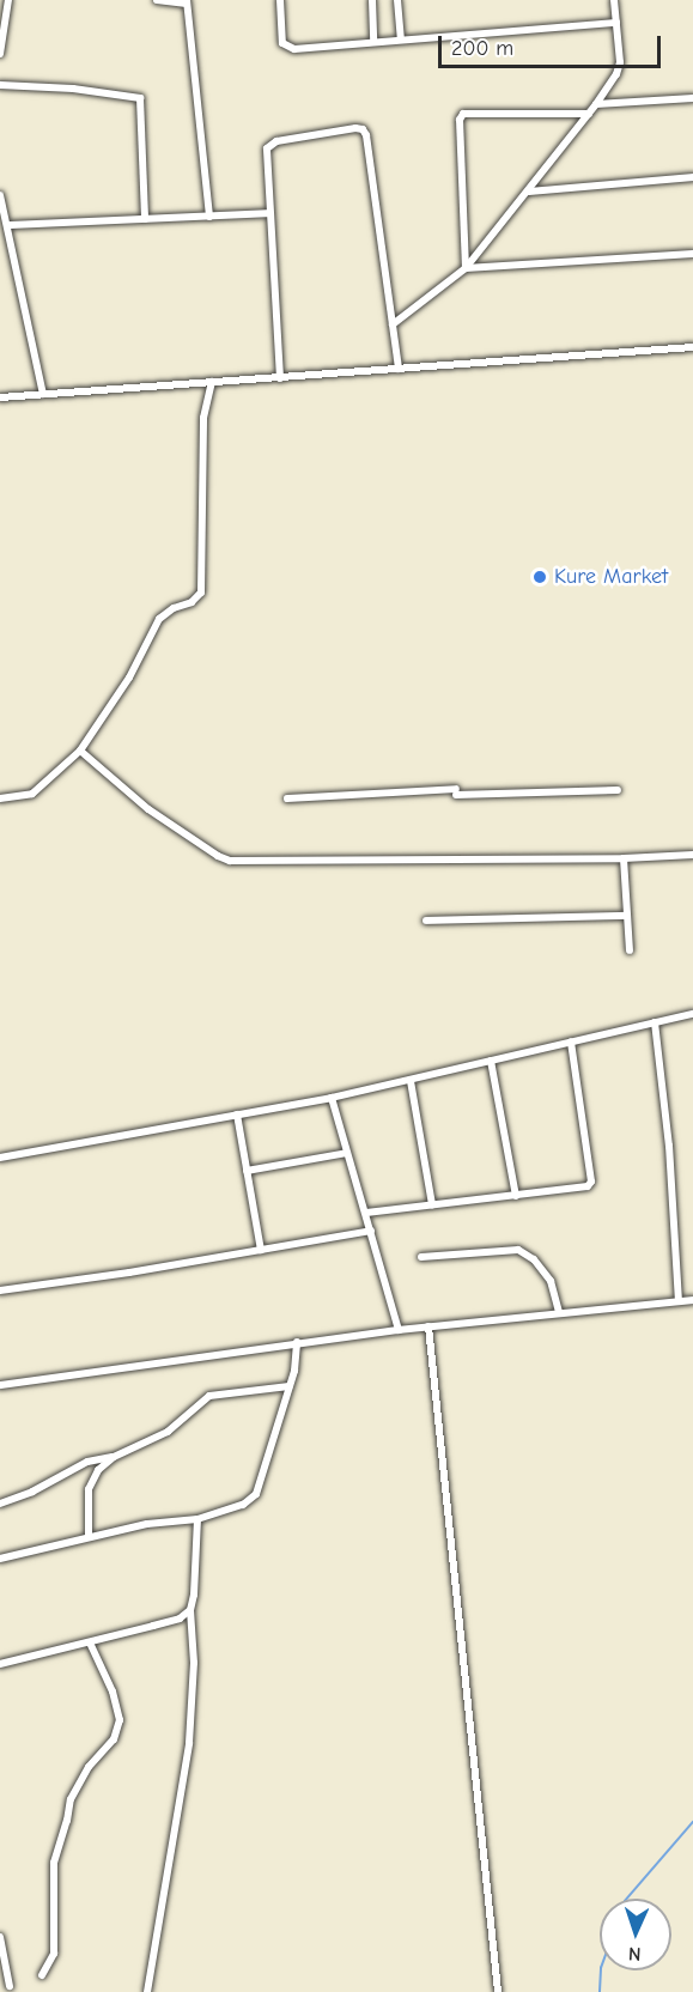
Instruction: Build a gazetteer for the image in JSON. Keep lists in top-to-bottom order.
{
  "places": ["Kure Market"],
  "scale_bar": "200 m",
  "north": "bottom"
}
